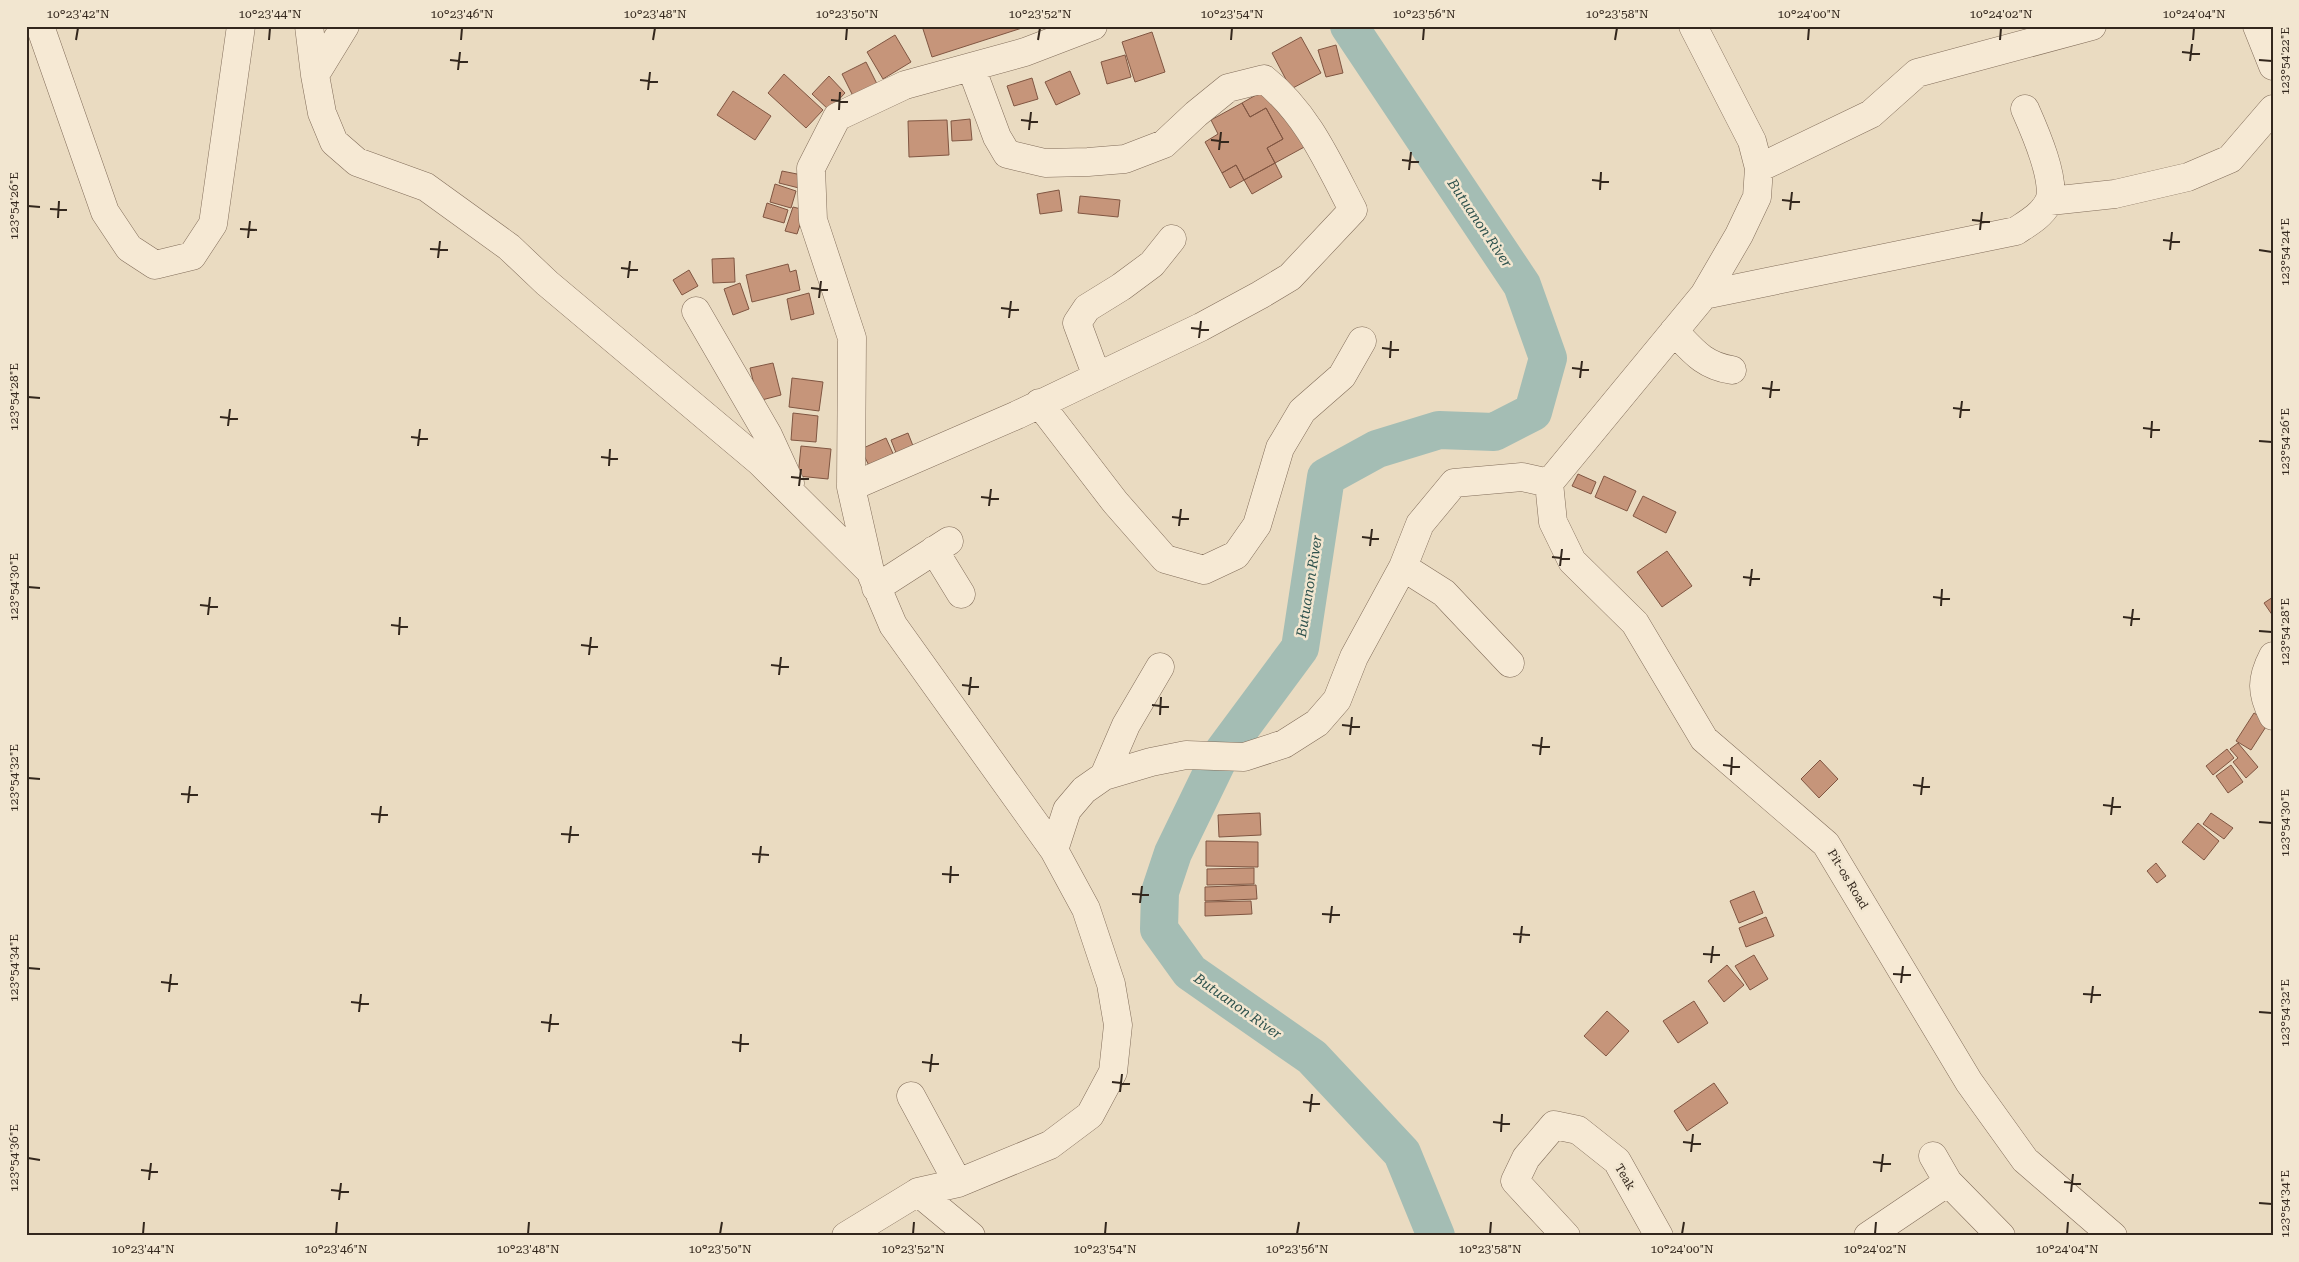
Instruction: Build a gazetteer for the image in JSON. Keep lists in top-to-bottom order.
{
  "streets": {
    "street": ["Pit-os Road", "Teak"]
  },
  "water": ["Butuanon River"],
  "coordinates": [
    "10°23'42\"N",
    "10°23'44\"N",
    "10°23'46\"N",
    "10°23'48\"N",
    "10°23'50\"N",
    "10°23'52\"N",
    "10°23'54\"N",
    "10°23'56\"N",
    "10°23'58\"N",
    "10°24'00\"N",
    "10°24'02\"N",
    "10°24'04\"N",
    "123°54'22\"E",
    "123°54'26\"E",
    "123°54'24\"E",
    "123°54'28\"E",
    "123°54'30\"E",
    "123°54'32\"E",
    "123°54'34\"E",
    "123°54'36\"E"
  ]
}
